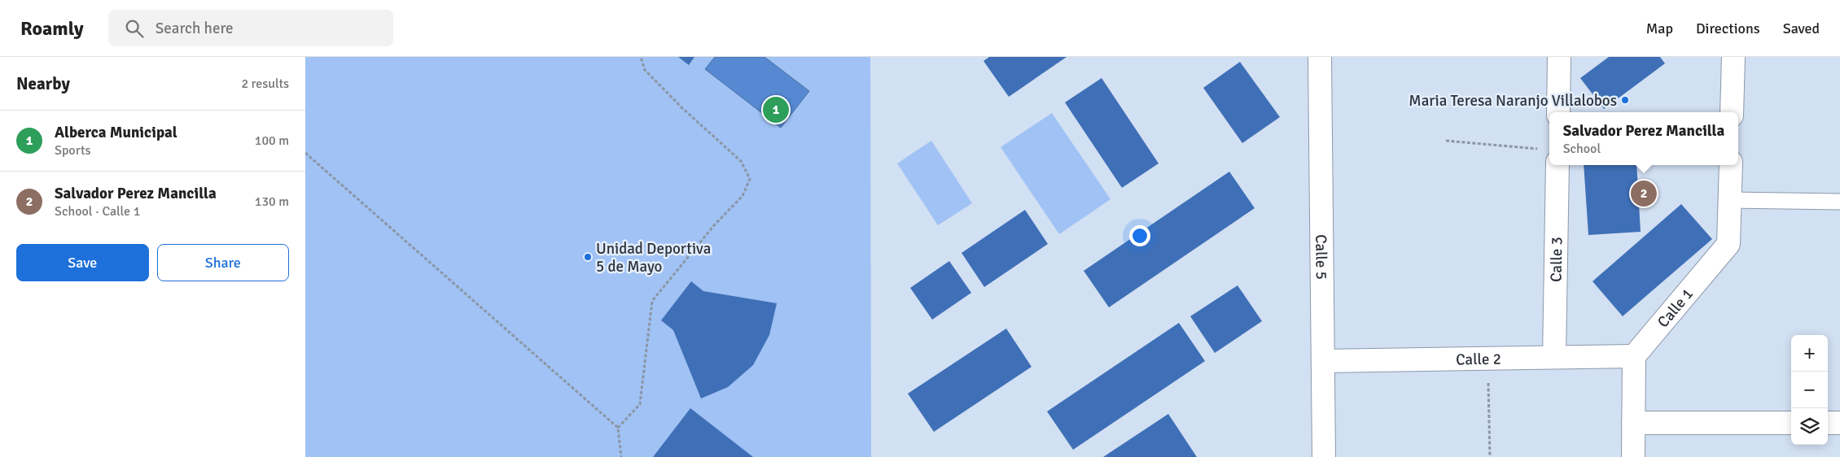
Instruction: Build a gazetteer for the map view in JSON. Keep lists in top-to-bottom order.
{
  "streets": {
    "street": [
      "Calle 5",
      "Calle 3",
      "Calle 1",
      "Calle 2"
    ]
  },
  "crossings": [
    ["Calle 5", "Calle 2"],
    ["Calle 3", "Calle 2"],
    ["Calle 1", "Calle 2"]
  ],
  "places": ["Maria Teresa Naranjo Villalobos", "Unidad Deportiva 5 de Mayo"],
  "page": {
    "header": "Roamly",
    "search": "Search here",
    "nav": ["Map", "Directions", "Saved"],
    "heading": ["Nearby", "2 results"],
    "pins": ["1", "2"],
    "list": [
      {
        "mark": "1",
        "name": "Alberca Municipal",
        "note": "Sports",
        "value": "100 m"
      },
      {
        "mark": "2",
        "name": "Salvador Perez Mancilla",
        "note": "School · Calle 1",
        "value": "130 m"
      }
    ],
    "popup": ["Salvador Perez Mancilla", "School"],
    "buttons": ["Save", "Share"],
    "map_buttons": ["+", "−"]
  }
}
